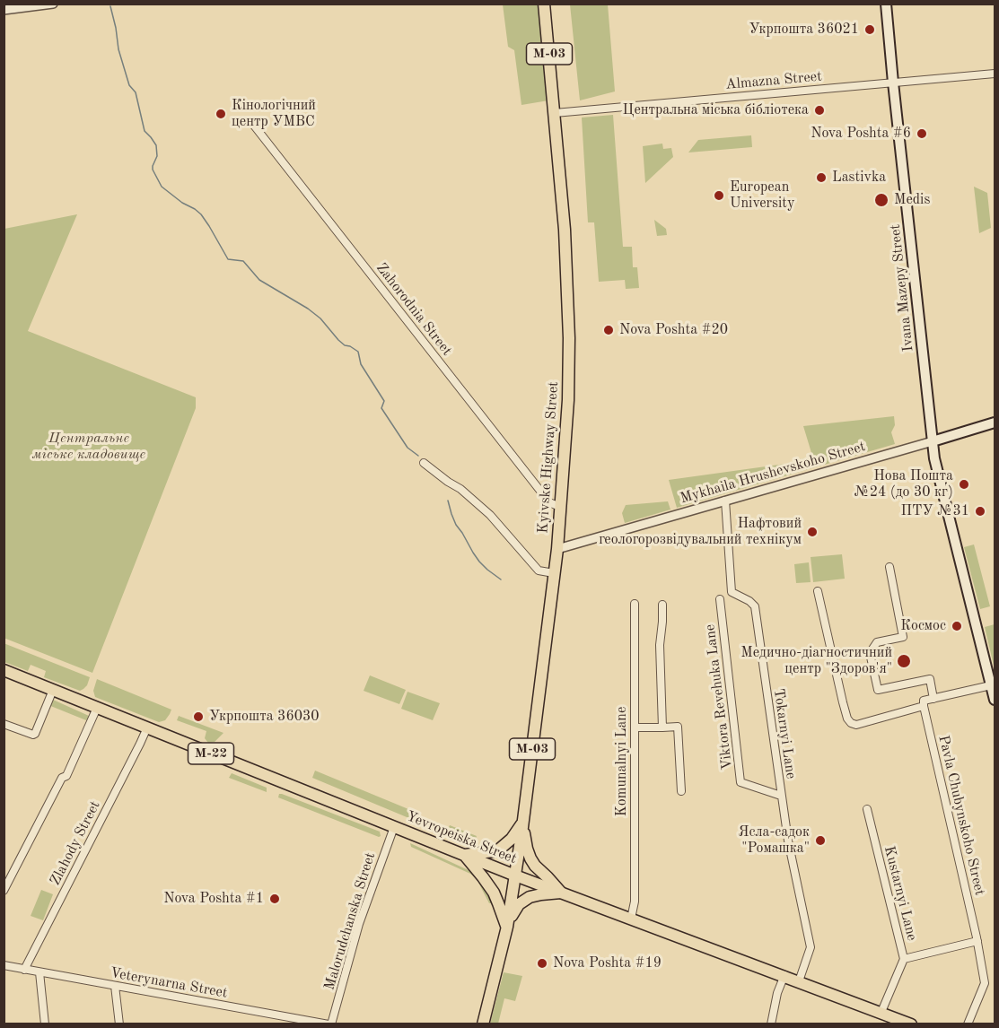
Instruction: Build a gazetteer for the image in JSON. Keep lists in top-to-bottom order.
{
  "streets": {
    "main road": [
      "М-03",
      "Ivana Mazepy Street",
      "Kyivske Highway Street",
      "Mykhaila Hrushevskoho Street",
      "М-22",
      "Yevropeiska Street"
    ],
    "street": [
      "Almazna Street",
      "Zahorodnia Street",
      "Viktora Revehuka Lane",
      "Tokarnyi Lane",
      "Komunalnyi Lane",
      "Pavla Chubynskoho Street",
      "Zlahody Street",
      "Kustarnyi Lane",
      "Malorudchanska Street",
      "Veterynarna Street"
    ]
  },
  "crossings": [
    ["М-03", "Kyivske Highway Street"],
    ["Almazna Street", "Ivana Mazepy Street"],
    ["Almazna Street", "Kyivske Highway Street"],
    ["Ivana Mazepy Street", "Mykhaila Hrushevskoho Street"],
    ["Zahorodnia Street", "Kyivske Highway Street"],
    ["Kyivske Highway Street", "Mykhaila Hrushevskoho Street"],
    ["Kyivske Highway Street", "Yevropeiska Street"],
    ["Mykhaila Hrushevskoho Street", "Tokarnyi Lane"],
    ["Viktora Revehuka Lane", "Tokarnyi Lane"],
    ["Tokarnyi Lane", "Yevropeiska Street"],
    ["Komunalnyi Lane", "Yevropeiska Street"],
    ["Yevropeiska Street", "Zlahody Street"],
    ["Yevropeiska Street", "Kustarnyi Lane"],
    ["Yevropeiska Street", "Malorudchanska Street"],
    ["Zlahody Street", "Veterynarna Street"],
    ["Malorudchanska Street", "Veterynarna Street"]
  ],
  "parks": ["Центральне міське кладовище"],
  "places": [
    "Укрпошта 36021",
    "Центральна міська бібліотека",
    "Кінологічний центр УМВС",
    "Nova Poshta #6",
    "Lastivka",
    "European University",
    "Medis",
    "Nova Poshta #20",
    "Нова Пошта №24 (до 30 кг)",
    "ПТУ №31",
    "Нафтовий геологорозвідувальний технікум",
    "Космос",
    "Медично-діагностичний центр \"Здоров'я\"",
    "Укрпошта 36030",
    "Ясла-садок \"Ромашка\"",
    "Nova Poshta #1",
    "Nova Poshta #19"
  ]
}
